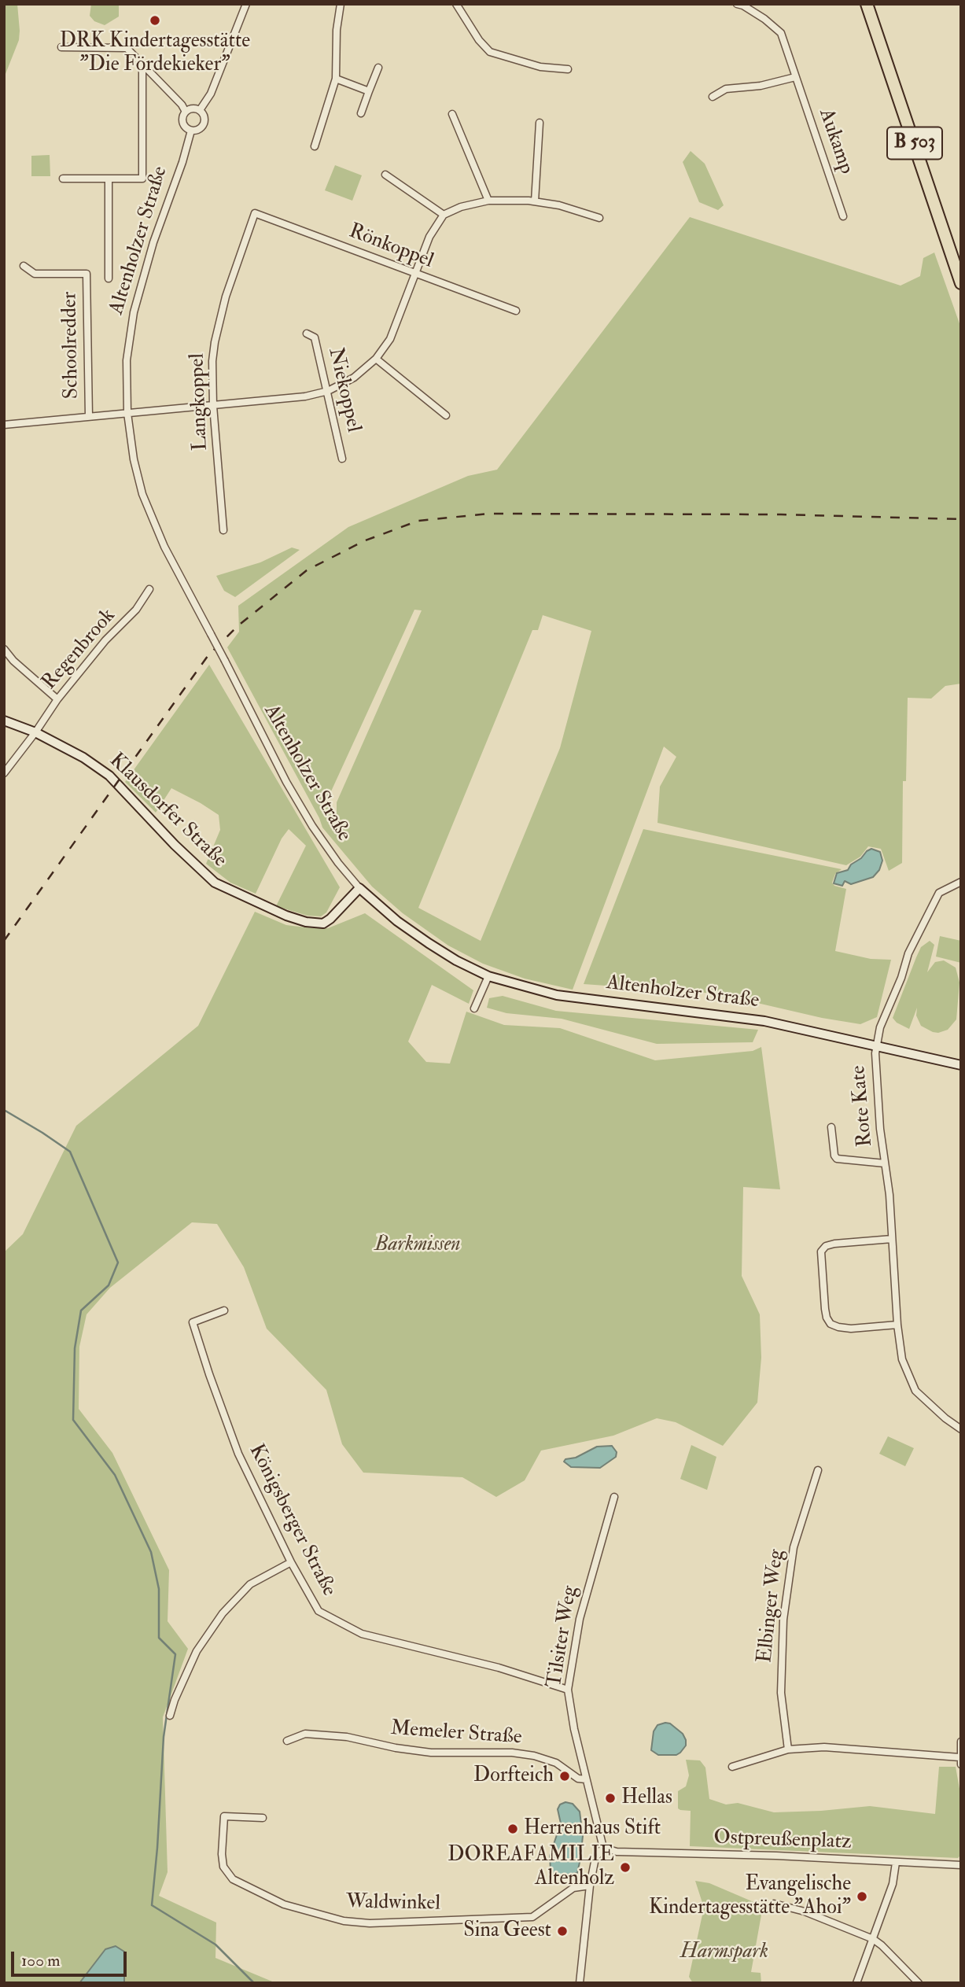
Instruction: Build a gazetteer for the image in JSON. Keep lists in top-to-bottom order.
{
  "streets": {
    "highway": ["B 503"],
    "street": [
      "Aukamp",
      "Altenholzer Straße",
      "Rönkoppel",
      "Schoolredder",
      "Niekoppel",
      "Langkoppel",
      "Regenbrook",
      "Klausdorfer Straße",
      "Rote Kate",
      "Königsberger Straße",
      "Elbinger Weg",
      "Tilsiter Weg",
      "Memeler Straße",
      "Ostpreußenplatz",
      "Waldwinkel"
    ]
  },
  "crossings": [
    ["Altenholzer Straße", "Schoolredder"],
    ["Altenholzer Straße", "Klausdorfer Straße"],
    ["Altenholzer Straße", "Rote Kate"],
    ["Rönkoppel", "Schoolredder"],
    ["Rönkoppel", "Langkoppel"],
    ["Schoolredder", "Niekoppel"],
    ["Schoolredder", "Langkoppel"],
    ["Regenbrook", "Klausdorfer Straße"],
    ["Königsberger Straße", "Tilsiter Weg"],
    ["Tilsiter Weg", "Memeler Straße"],
    ["Tilsiter Weg", "Ostpreußenplatz"]
  ],
  "parks": ["Barkmissen", "Harmspark"],
  "places": [
    "DRK Kindertagesstätte \"Die Fördekieker\"",
    "Dorfteich",
    "Hellas",
    "Herrenhaus Stift",
    "DOREAFAMILIE Altenholz",
    "Evangelische Kindertagesstätte \"Ahoi\"",
    "Sina Geest"
  ],
  "scale_bar": "100 m"
}
